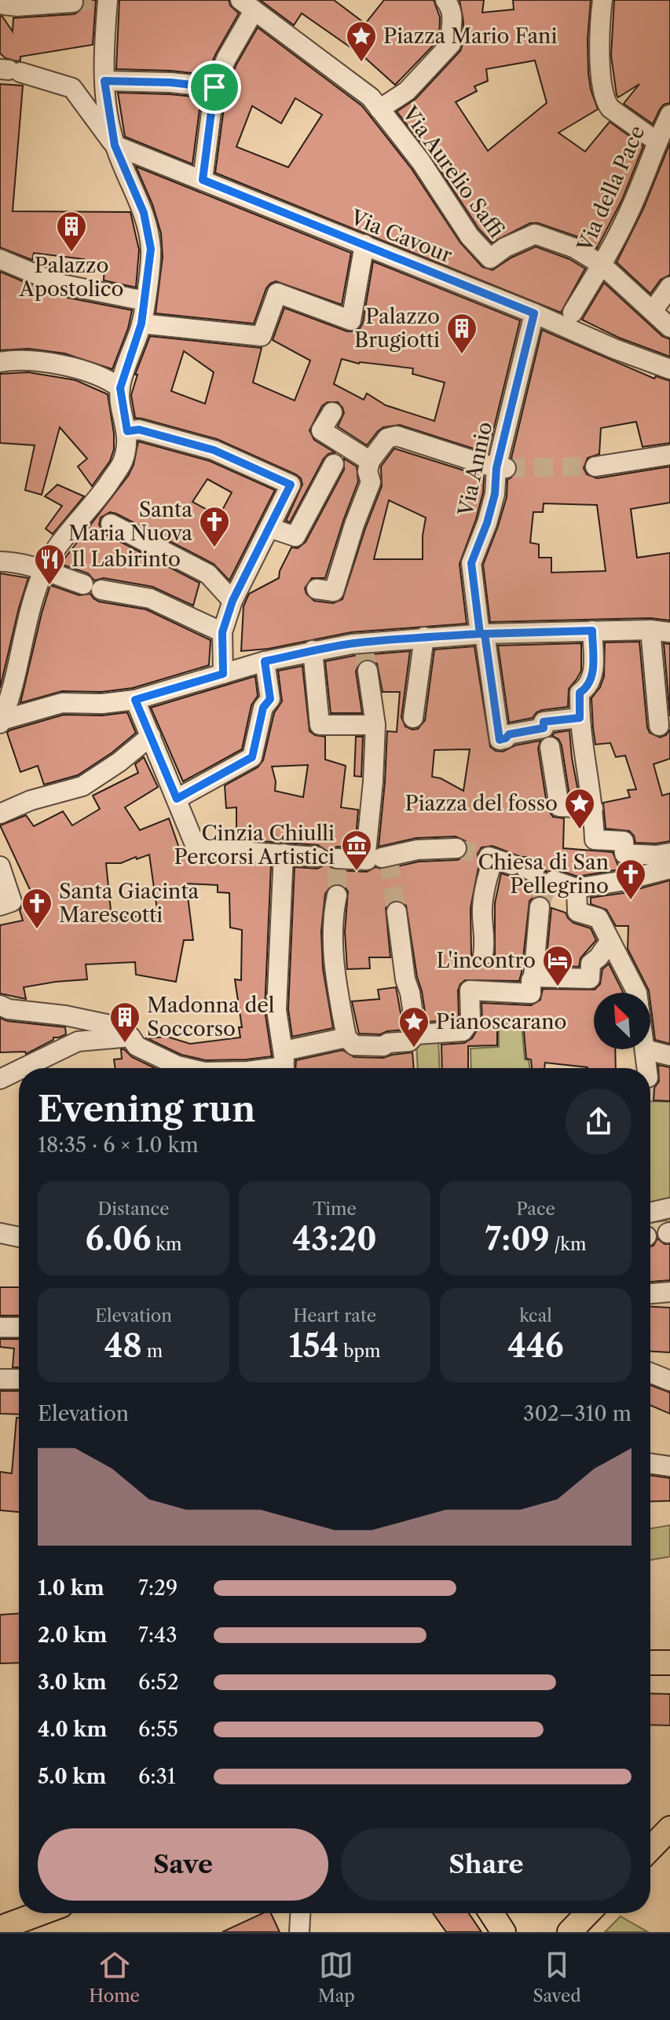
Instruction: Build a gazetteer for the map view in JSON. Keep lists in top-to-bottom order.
{
  "streets": {
    "street": [
      "Via Aurelio Saffi",
      "Via della Pace",
      "Via Cavour",
      "Via Annio"
    ]
  },
  "crossings": [
    ["Via Aurelio Saffi", "Via della Pace"],
    ["Via Cavour", "Via Annio"]
  ],
  "places": {
    "place": ["Piazza Mario Fani", "Piazza del fosso", "Pianoscarano"],
    "building": ["Palazzo Apostolico", "Palazzo Brugiotti", "Madonna del Soccorso"],
    "church": ["Santa Maria Nuova", "Chiesa di San Pellegrino", "Santa Giacinta Marescotti"],
    "restaurant": ["Il Labirinto"],
    "museum": ["Cinzia Chiulli Percorsi Artistici"],
    "hotel": ["L'incontro"]
  },
  "north": "top left",
  "page": {
    "heading": ["Evening run", "18:35 · 6 × 1.0 km"],
    "stats": [
      ["Distance", "6.06 km"],
      ["Time", "43:20"],
      ["Pace", "7:09 /km"],
      ["Elevation", "48 m"],
      ["Heart rate", "154 bpm"],
      ["kcal", "446"]
    ],
    "chart": ["Elevation", "302–310 m"],
    "list": [
      {
        "name": "1.0 km",
        "note": "7:29"
      },
      {
        "name": "2.0 km",
        "note": "7:43"
      },
      {
        "name": "3.0 km",
        "note": "6:52"
      },
      {
        "name": "4.0 km",
        "note": "6:55"
      },
      {
        "name": "5.0 km",
        "note": "6:31"
      }
    ],
    "buttons": ["Save", "Share"],
    "tabs": ["Home", "Map", "Saved"]
  }
}
